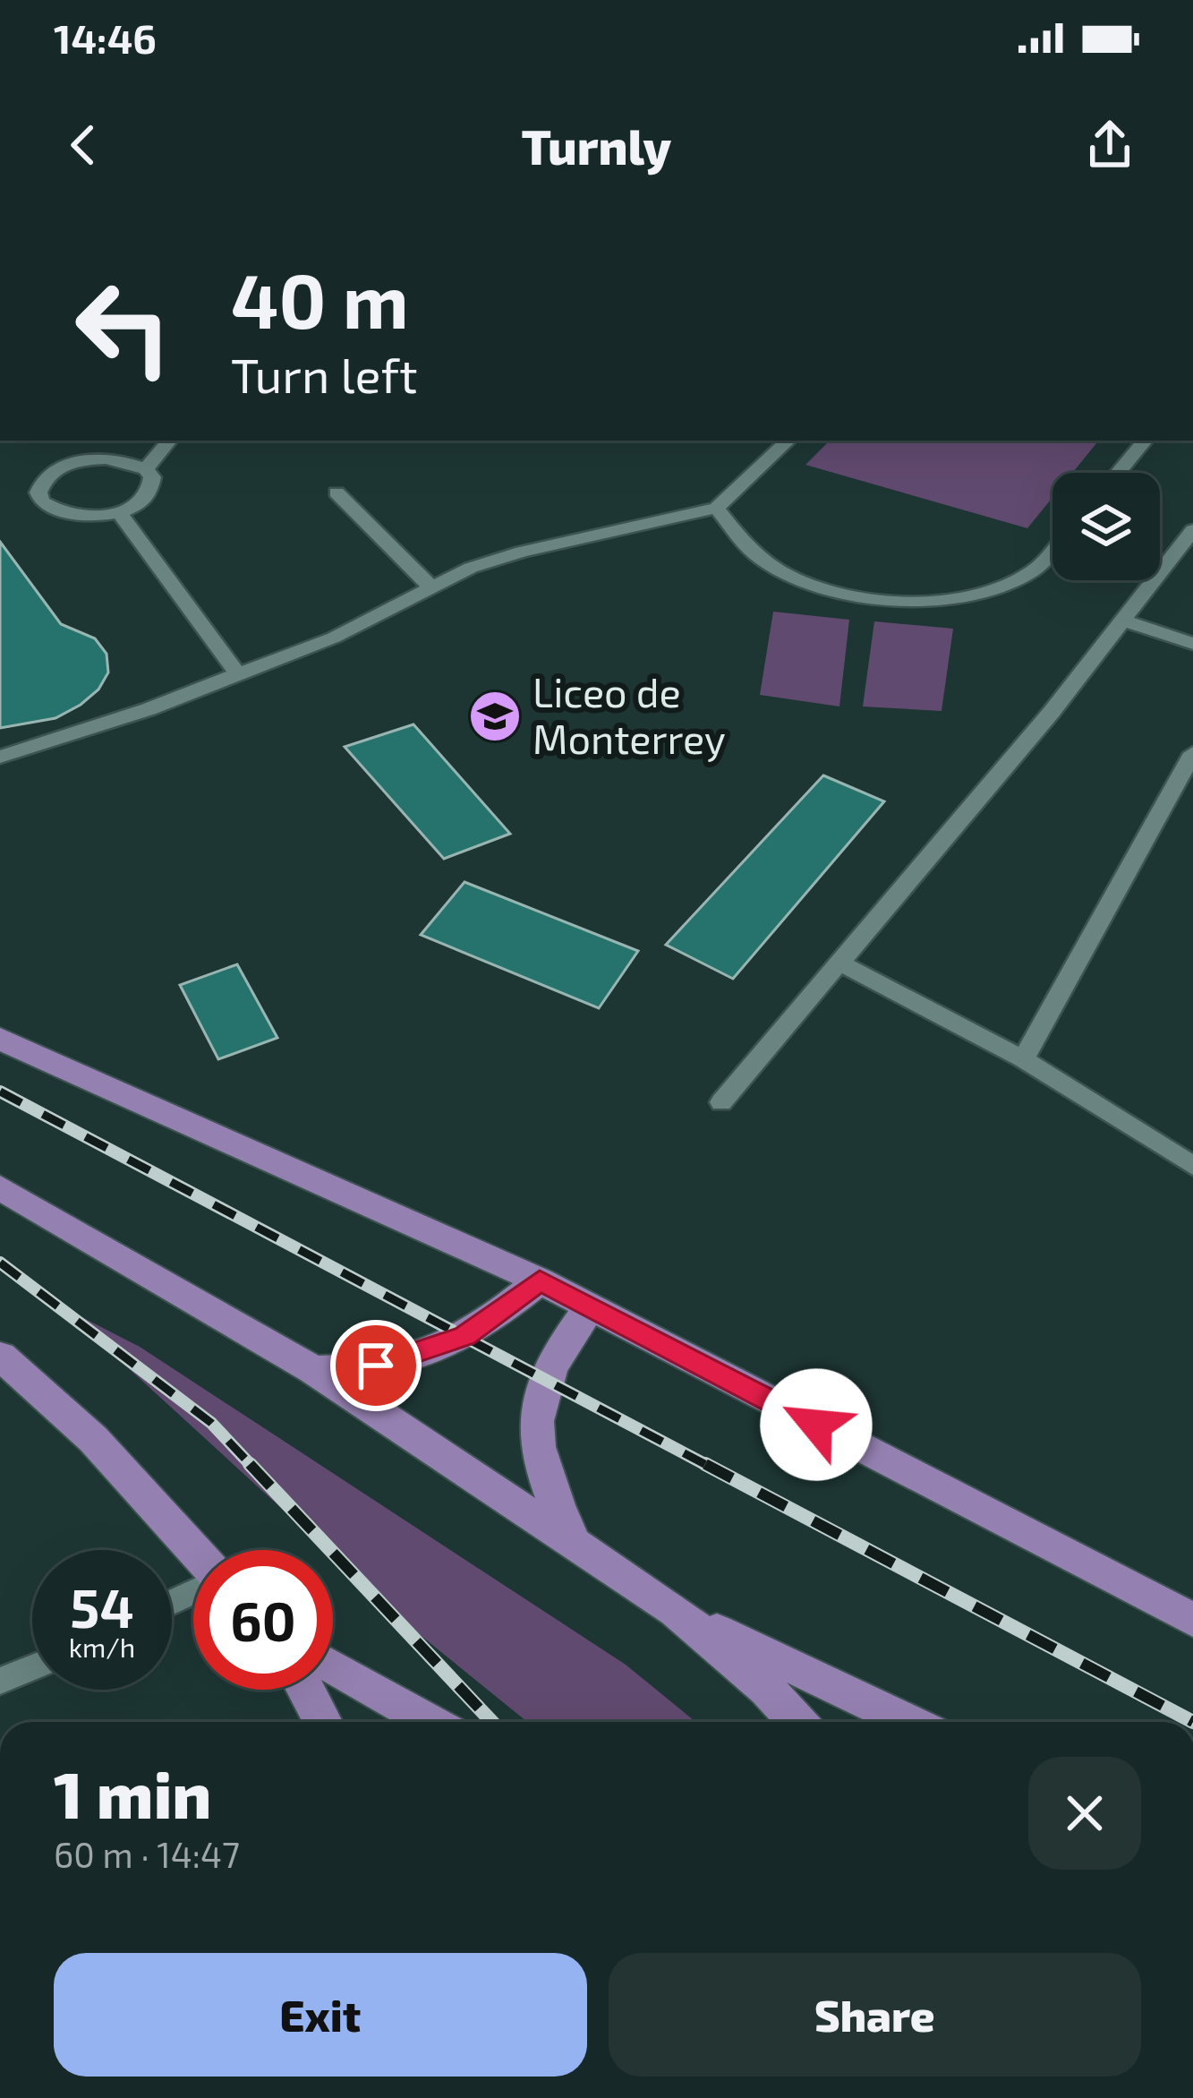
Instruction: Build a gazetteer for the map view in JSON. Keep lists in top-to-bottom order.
{
  "places": {
    "school or university": ["Liceo de Monterrey"]
  },
  "page": {
    "status": "14:46",
    "header": "Turnly",
    "turn": ["40 m", "Turn left"],
    "speed": "54 km/h",
    "limit": "60",
    "heading": ["1 min", "60 m · 14:47"],
    "buttons": ["Exit", "Share"]
  }
}
